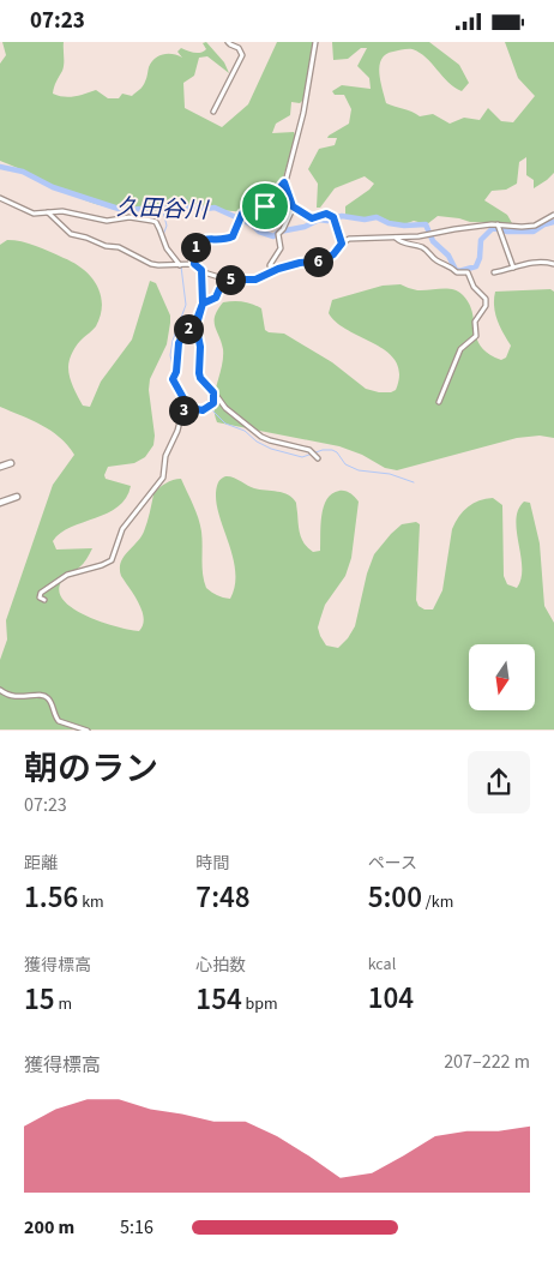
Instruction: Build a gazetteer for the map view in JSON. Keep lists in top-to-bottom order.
{
  "water": ["久田谷川"],
  "north": "bottom",
  "page": {
    "status": "07:23",
    "pins": [
      "1",
      "6",
      "5",
      "2",
      "3"
    ],
    "heading": ["朝のラン", "07:23"],
    "stats": [
      ["距離", "1.56 km"],
      ["時間", "7:48"],
      ["ペース", "5:00 /km"],
      ["獲得標高", "15 m"],
      ["心拍数", "154 bpm"],
      ["kcal", "104"]
    ],
    "chart": ["獲得標高", "207–222 m"],
    "list": [
      {
        "name": "200 m",
        "note": "5:16"
      }
    ]
  }
}
